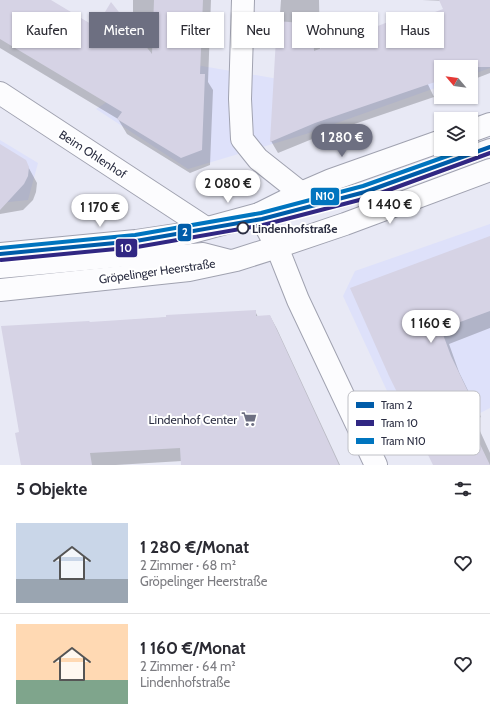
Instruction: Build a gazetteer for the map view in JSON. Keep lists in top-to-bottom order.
{
  "streets": {
    "main road": ["Beim Ohlenhof", "Gröpelinger Heerstraße"]
  },
  "places": {
    "other": ["Lindenhofstraße"],
    "supermarket": ["Lindenhof Center"]
  },
  "lines": ["tram line 2", "tram line 10", "tram line N10"],
  "legend": ["Tram 2", "Tram 10", "Tram N10"],
  "north": "top left",
  "page": {
    "chip": [
      "Kaufen",
      "Mieten",
      "Filter",
      "Neu",
      "Wohnung",
      "Haus"
    ],
    "price": [
      "1 280 €",
      "2 080 €",
      "1 440 €",
      "1 170 €",
      "1 160 €"
    ],
    "heading": "5 Objekte",
    "list": [
      {
        "name": "1 280 €/Monat",
        "note": "2 Zimmer · 68 m² · Gröpelinger Heerstraße"
      },
      {
        "name": "1 160 €/Monat",
        "note": "2 Zimmer · 64 m² · Lindenhofstraße"
      }
    ]
  }
}
